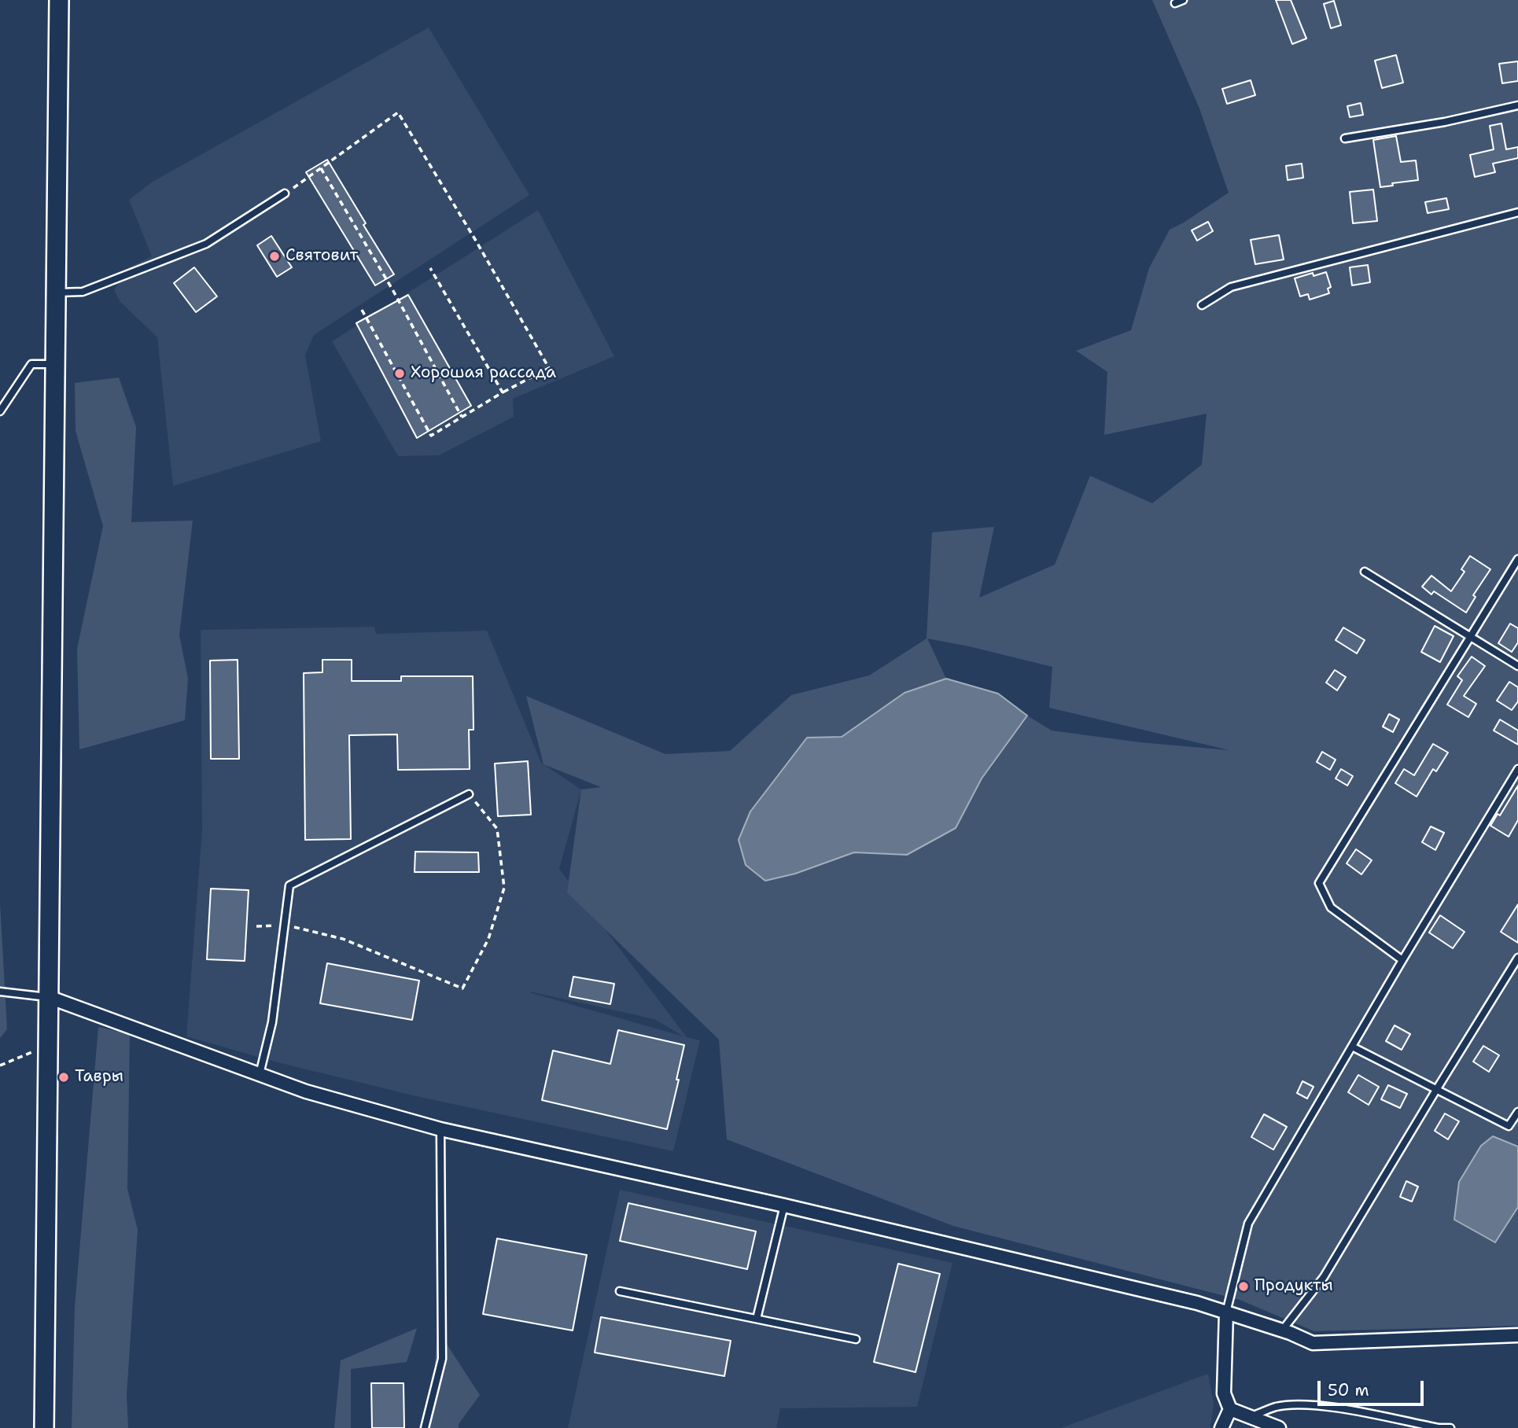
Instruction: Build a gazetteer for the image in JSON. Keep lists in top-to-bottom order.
{
  "places": [
    "Святовит",
    "Хорошая рассада",
    "Тавры",
    "Продукты"
  ],
  "scale_bar": "50 m"
}
